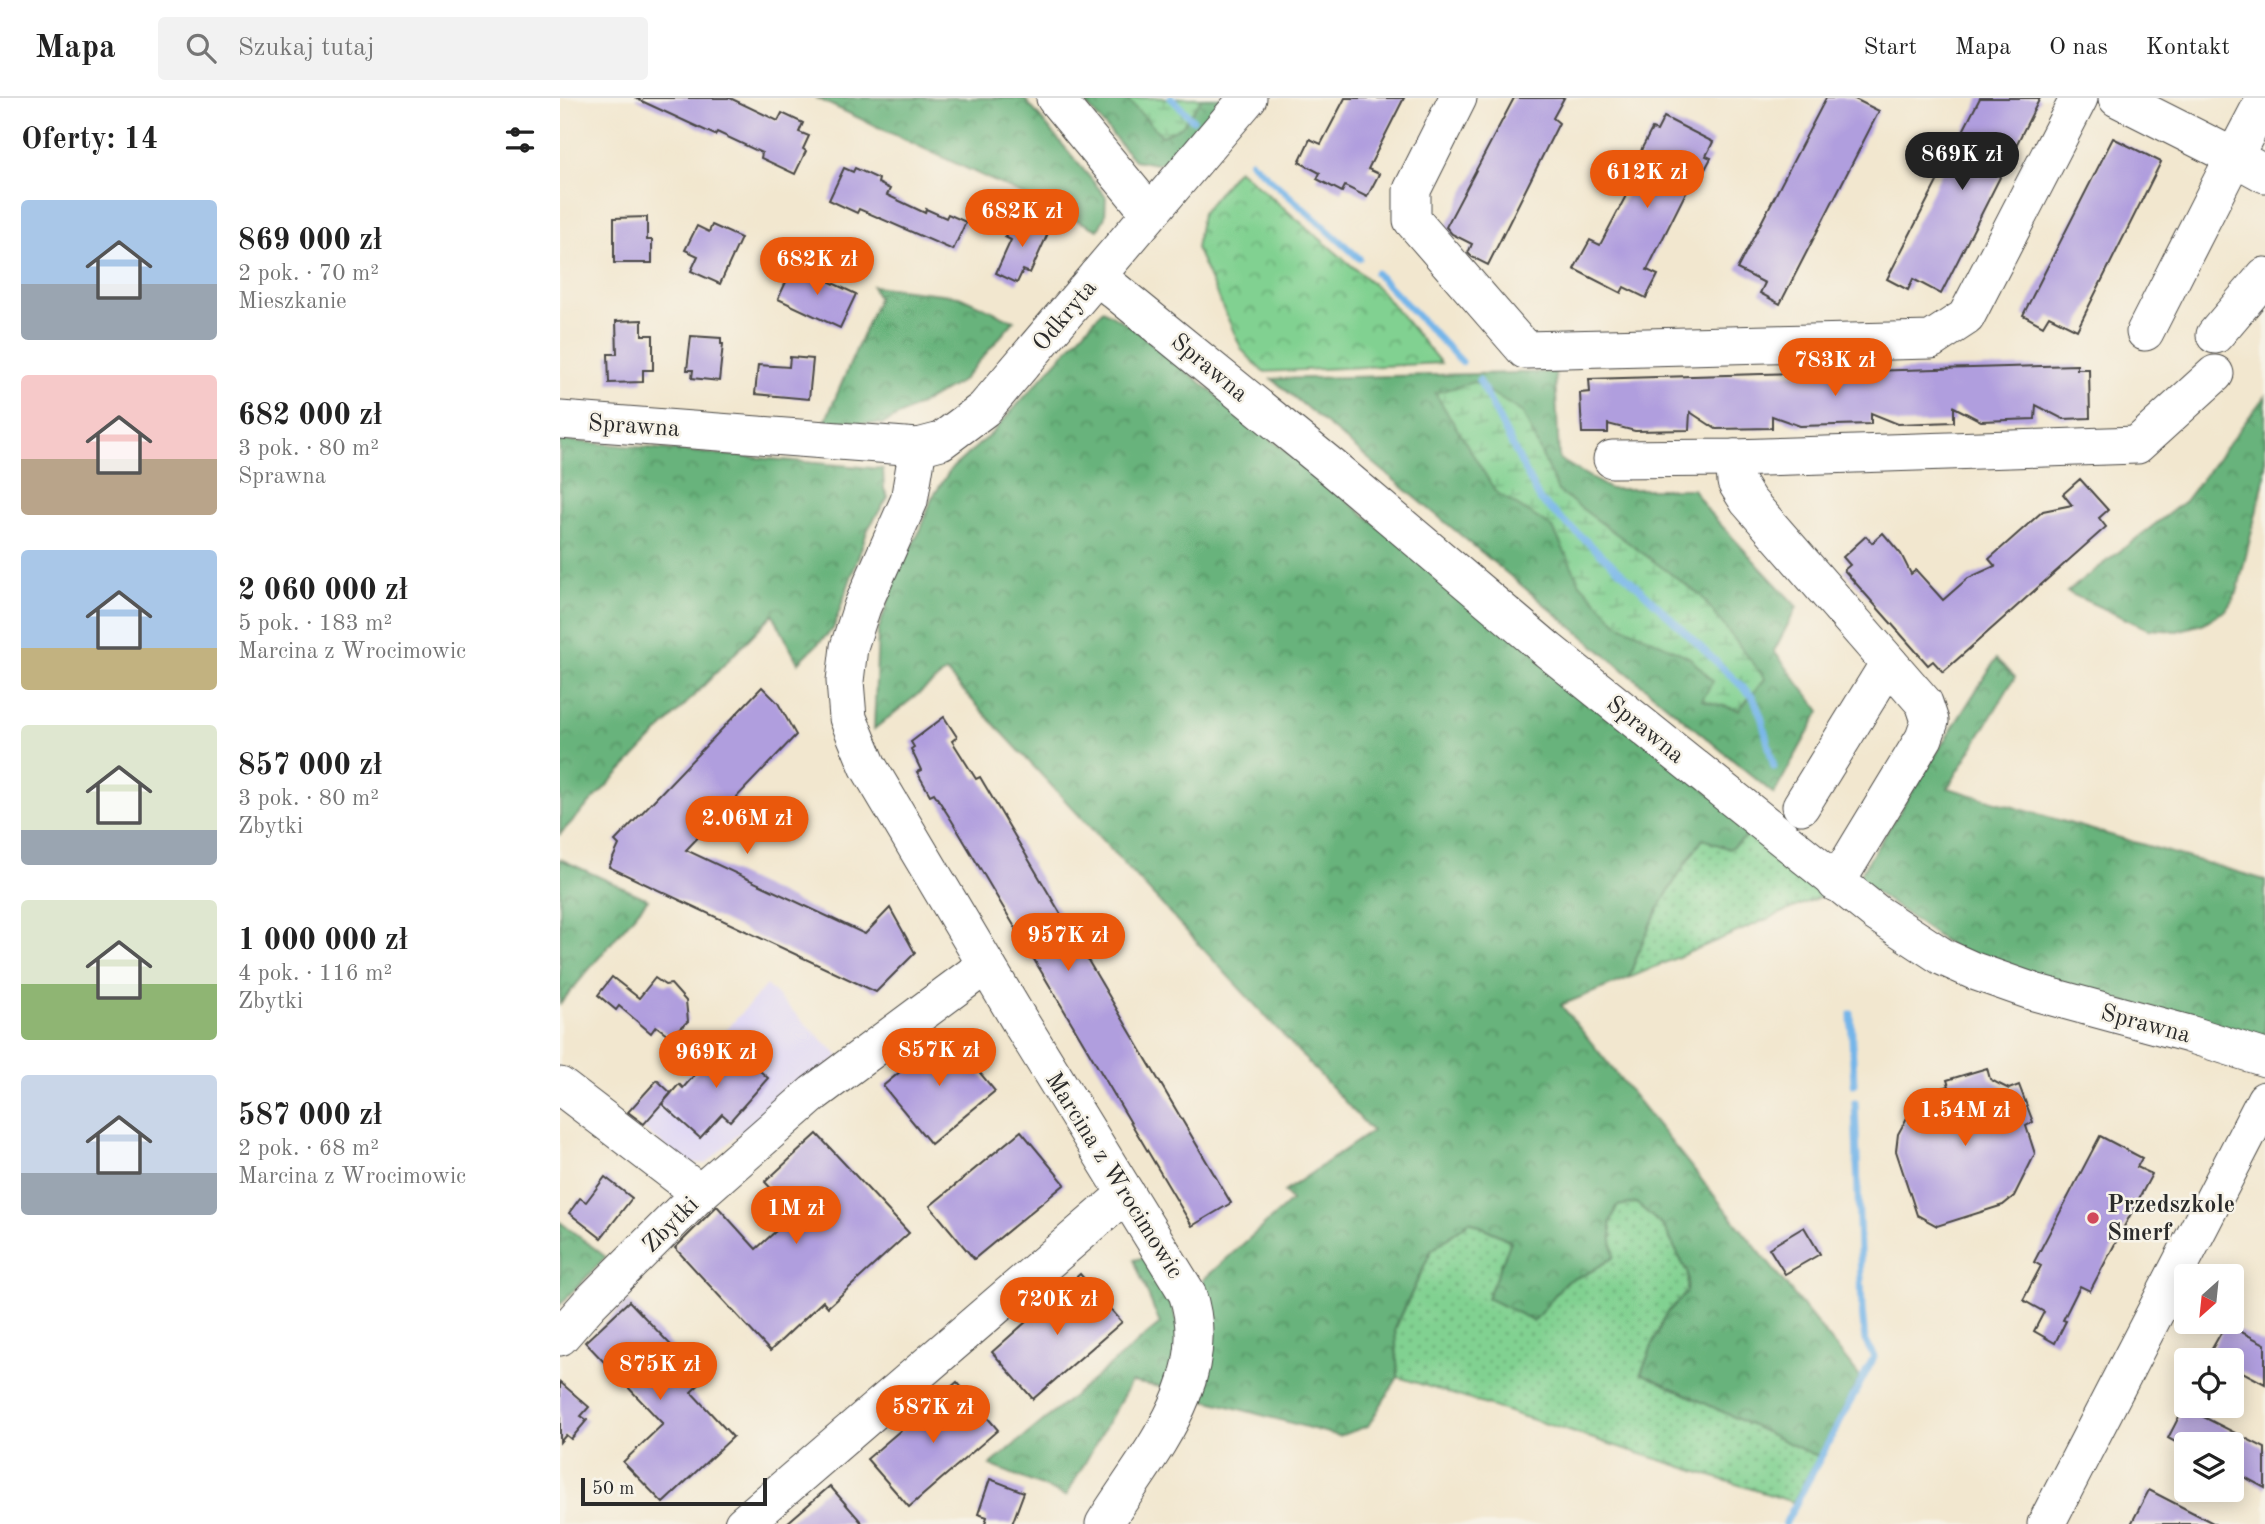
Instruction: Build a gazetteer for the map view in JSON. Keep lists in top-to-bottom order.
{
  "streets": {
    "street": [
      "Odkryta",
      "Sprawna",
      "Marcina z Wrocimowic",
      "Zbytki"
    ]
  },
  "crossings": [
    ["Odkryta", "Sprawna"],
    ["Odkryta", "Marcina z Wrocimowic"],
    ["Sprawna", "Marcina z Wrocimowic"],
    ["Marcina z Wrocimowic", "Zbytki"]
  ],
  "places": ["Przedszkole Smerf"],
  "scale_bar": "50 m",
  "north": "bottom left",
  "page": {
    "header": "Mapa",
    "search": "Szukaj tutaj",
    "nav": [
      "Start",
      "Mapa",
      "O nas",
      "Kontakt"
    ],
    "heading": "Oferty: 14",
    "price": [
      "869K zł",
      "612K zł",
      "682K zł",
      "682K zł",
      "783K zł",
      "2.06M zł",
      "957K zł",
      "857K zł",
      "969K zł",
      "1.54M zł",
      "1M zł",
      "720K zł",
      "875K zł",
      "587K zł"
    ],
    "list": [
      {
        "name": "869 000 zł",
        "note": "2 pok. · 70 m² · Mieszkanie"
      },
      {
        "name": "682 000 zł",
        "note": "3 pok. · 80 m² · Sprawna"
      },
      {
        "name": "2 060 000 zł",
        "note": "5 pok. · 183 m² · Marcina z Wrocimowic"
      },
      {
        "name": "857 000 zł",
        "note": "3 pok. · 80 m² · Zbytki"
      },
      {
        "name": "1 000 000 zł",
        "note": "4 pok. · 116 m² · Zbytki"
      },
      {
        "name": "587 000 zł",
        "note": "2 pok. · 68 m² · Marcina z Wrocimowic"
      }
    ],
    "scale": "50 m"
  }
}
